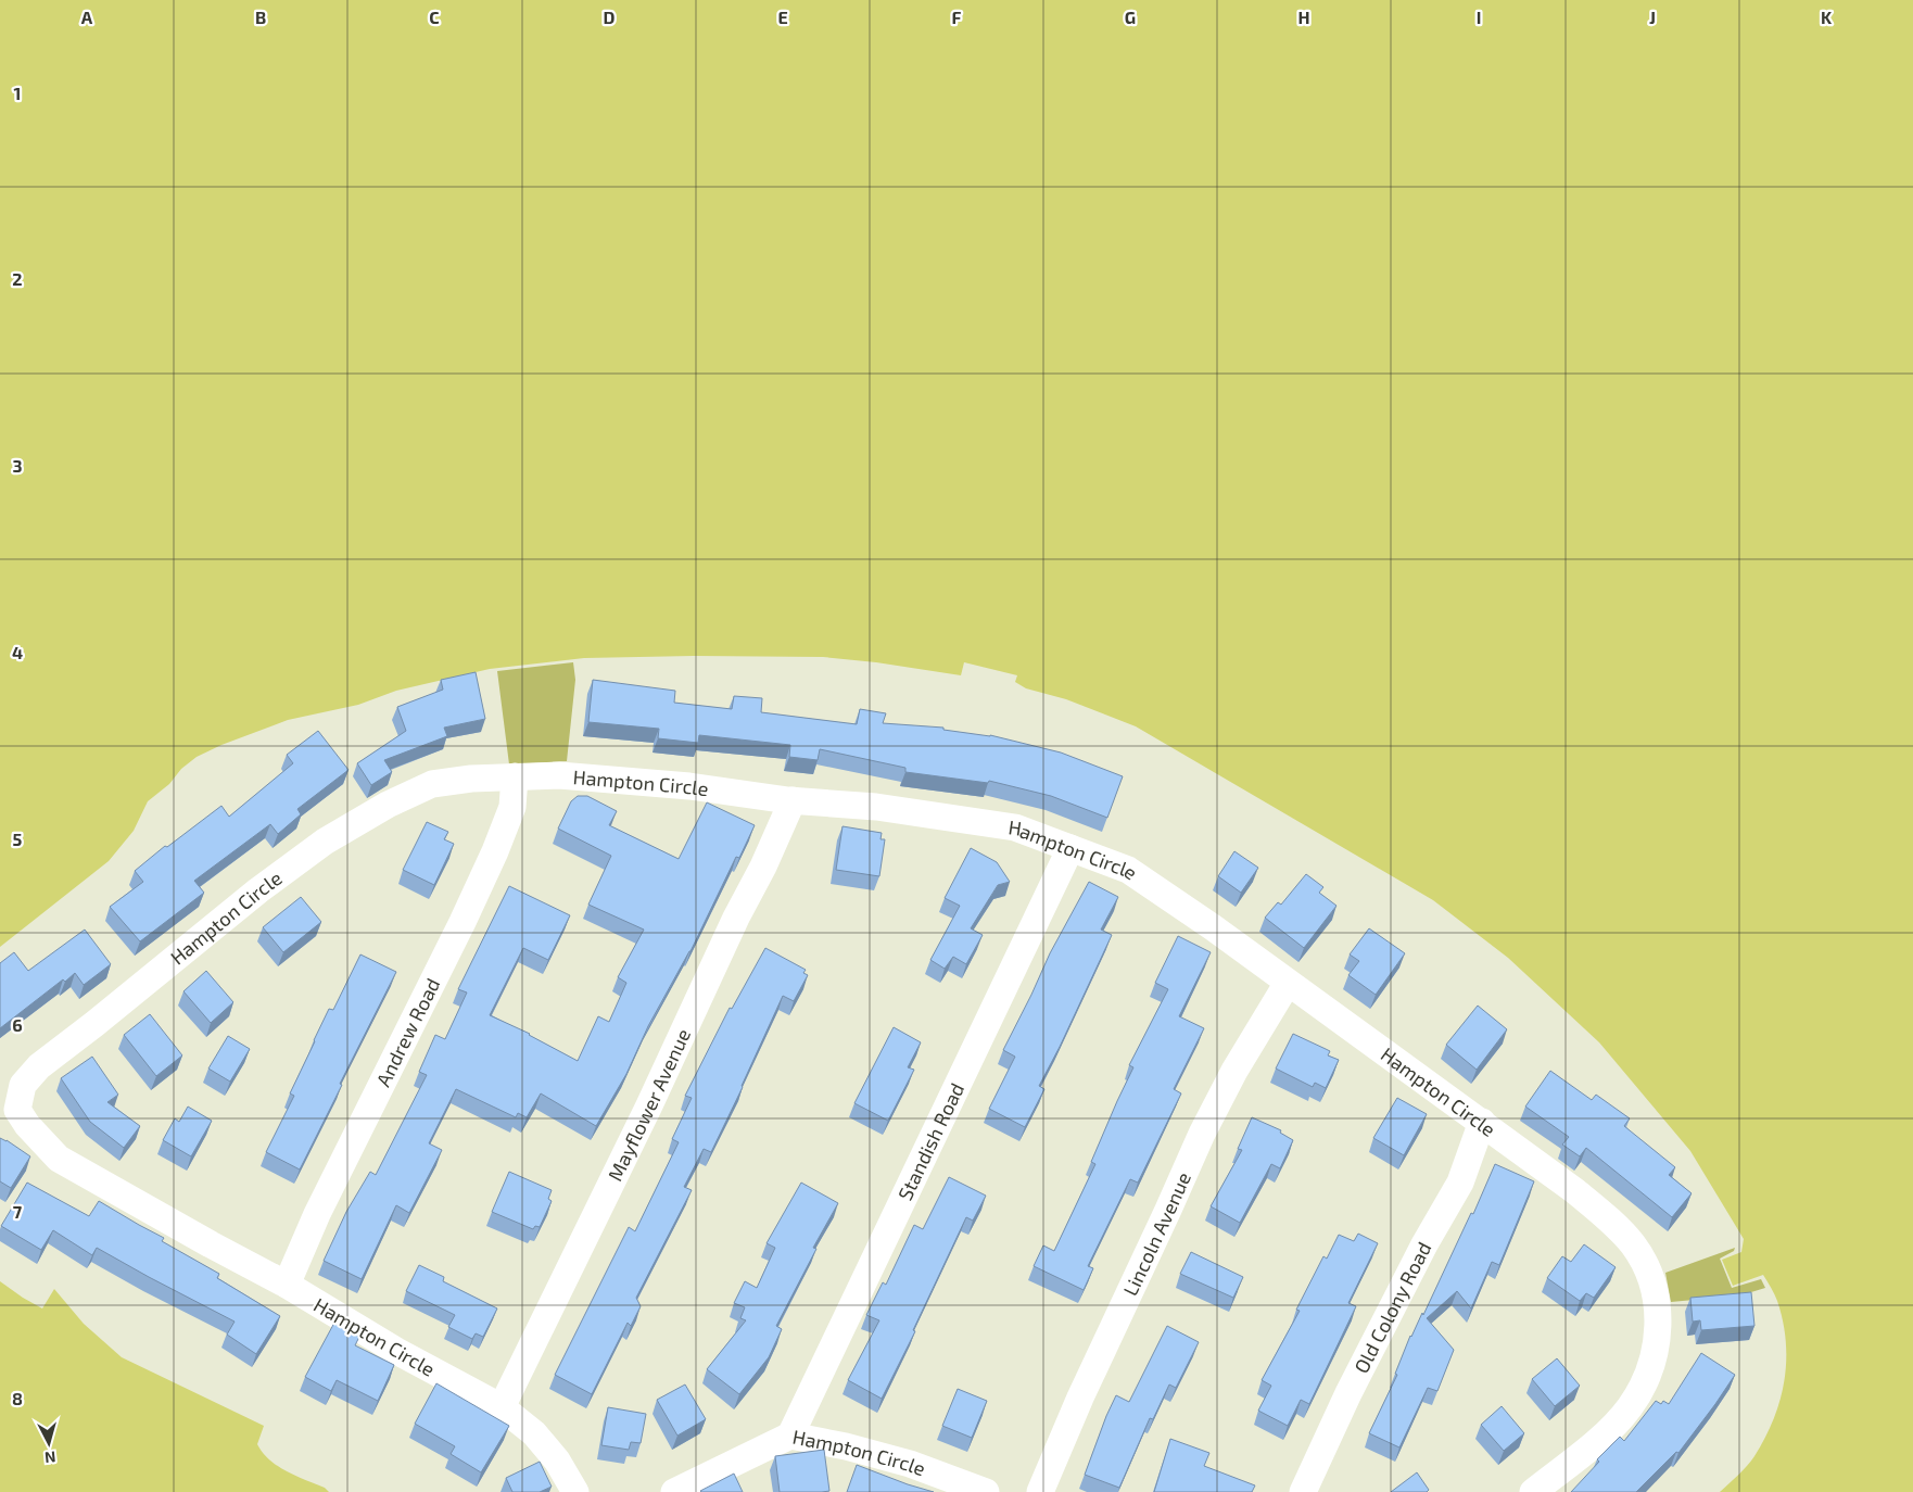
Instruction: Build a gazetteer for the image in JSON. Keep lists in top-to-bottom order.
{
  "streets": {
    "street": [
      "Hampton Circle",
      "Andrew Road",
      "Mayflower Avenue",
      "Standish Road",
      "Lincoln Avenue",
      "Old Colony Road"
    ]
  },
  "crossings": [
    ["Hampton Circle", "Andrew Road"],
    ["Hampton Circle", "Mayflower Avenue"],
    ["Hampton Circle", "Standish Road"],
    ["Hampton Circle", "Lincoln Avenue"],
    ["Hampton Circle", "Old Colony Road"]
  ],
  "north": "bottom",
  "grid": {
    "columns": [
      "A",
      "B",
      "C",
      "D",
      "E",
      "F",
      "G",
      "H",
      "I",
      "J",
      "K"
    ],
    "rows": [
      "1",
      "2",
      "3",
      "4",
      "5",
      "6",
      "7",
      "8"
    ]
  }
}
